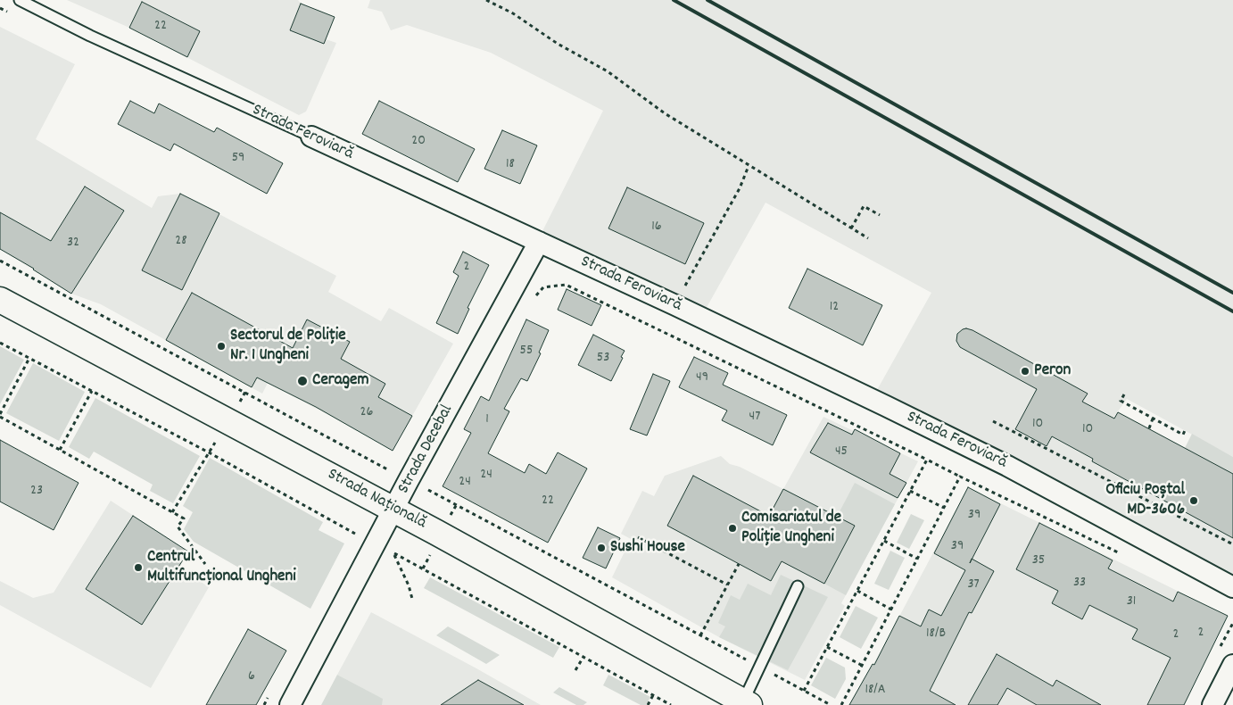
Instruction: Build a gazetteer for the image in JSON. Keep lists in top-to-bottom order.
{
  "streets": {
    "street": ["Strada Feroviară", "Strada Decebal", "Strada Națională"]
  },
  "crossings": [
    ["Strada Feroviară", "Strada Decebal"],
    ["Strada Decebal", "Strada Națională"]
  ],
  "places": [
    "Sectorul de Poliție Nr. 1 Ungheni",
    "Peron",
    "Ceragem",
    "Oficiu Poștal MD-3606",
    "Comisariatul de Poliție Ungheni",
    "Sushi House",
    "Centrul Multifuncțional Ungheni"
  ],
  "house_numbers": [
    "22",
    "20",
    "59",
    "18",
    "16",
    "28",
    "32",
    "2",
    "12",
    "55",
    "53",
    "49",
    "26",
    "47",
    "1",
    "10",
    "10",
    "45",
    "24",
    "24",
    "23",
    "22",
    "39",
    "39",
    "35",
    "33",
    "37",
    "31",
    "2",
    "18/B",
    "2",
    "6",
    "18/A"
  ]
}
